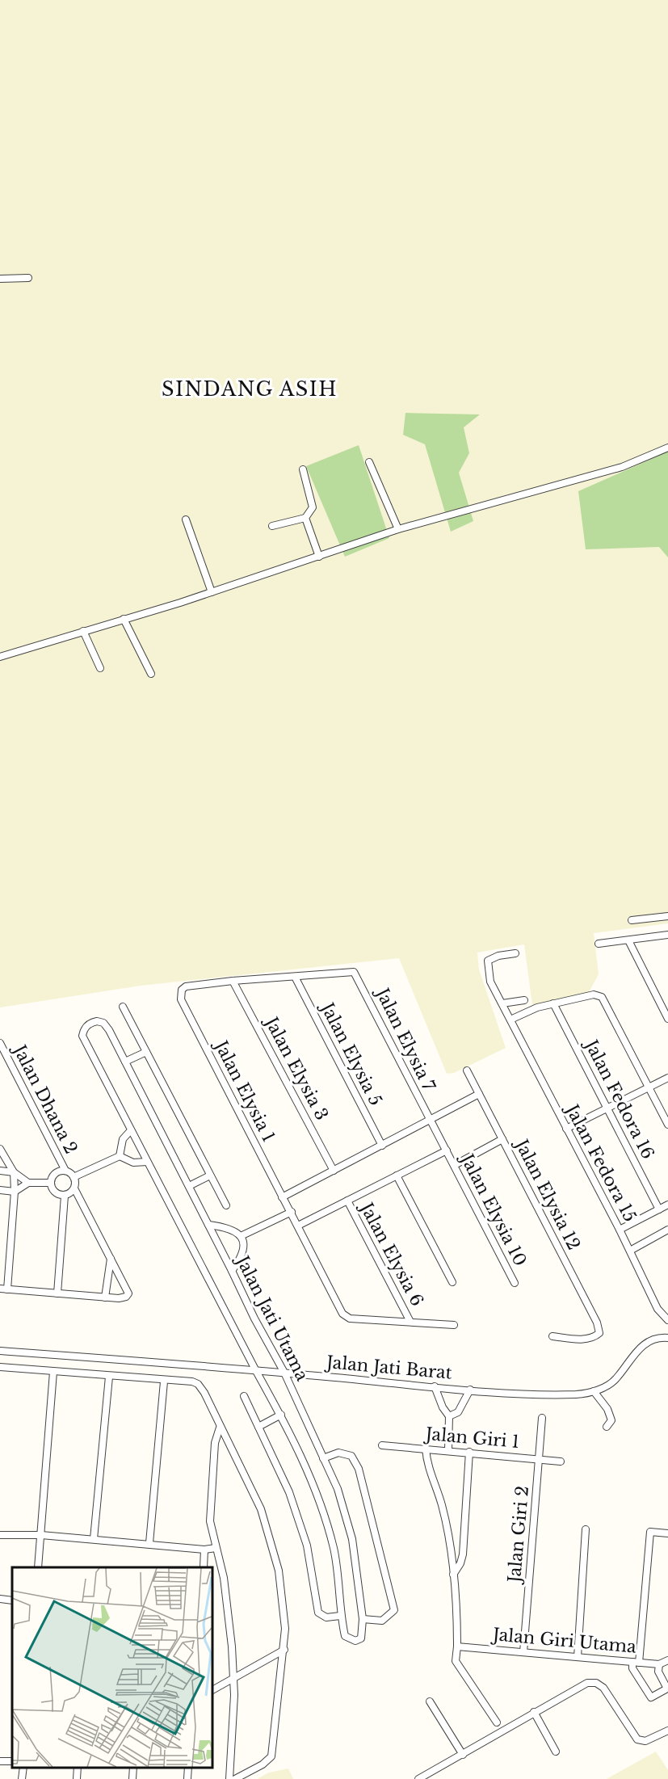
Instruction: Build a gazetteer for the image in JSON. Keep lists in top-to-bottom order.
{
  "streets": {
    "street": [
      "Jalan Elysia 7",
      "Jalan Elysia 5",
      "Jalan Elysia 3",
      "Jalan Elysia 1",
      "Jalan Dhana 2",
      "Jalan Fedora 16",
      "Jalan Fedora 15",
      "Jalan Elysia 12",
      "Jalan Elysia 10",
      "Jalan Elysia 6",
      "Jalan Jati Utama",
      "Jalan Jati Barat",
      "Jalan Giri 1",
      "Jalan Giri 2",
      "Jalan Giri Utama"
    ]
  },
  "crossings": [
    ["Jalan Elysia 7", "Jalan Elysia 5"],
    ["Jalan Elysia 7", "Jalan Elysia 10"],
    ["Jalan Elysia 3", "Jalan Elysia 1"],
    ["Jalan Elysia 1", "Jalan Elysia 6"],
    ["Jalan Jati Utama", "Jalan Jati Barat"],
    ["Jalan Giri 1", "Jalan Giri 2"],
    ["Jalan Giri 2", "Jalan Giri Utama"]
  ],
  "districts": ["SINDANG ASIH"]
}
